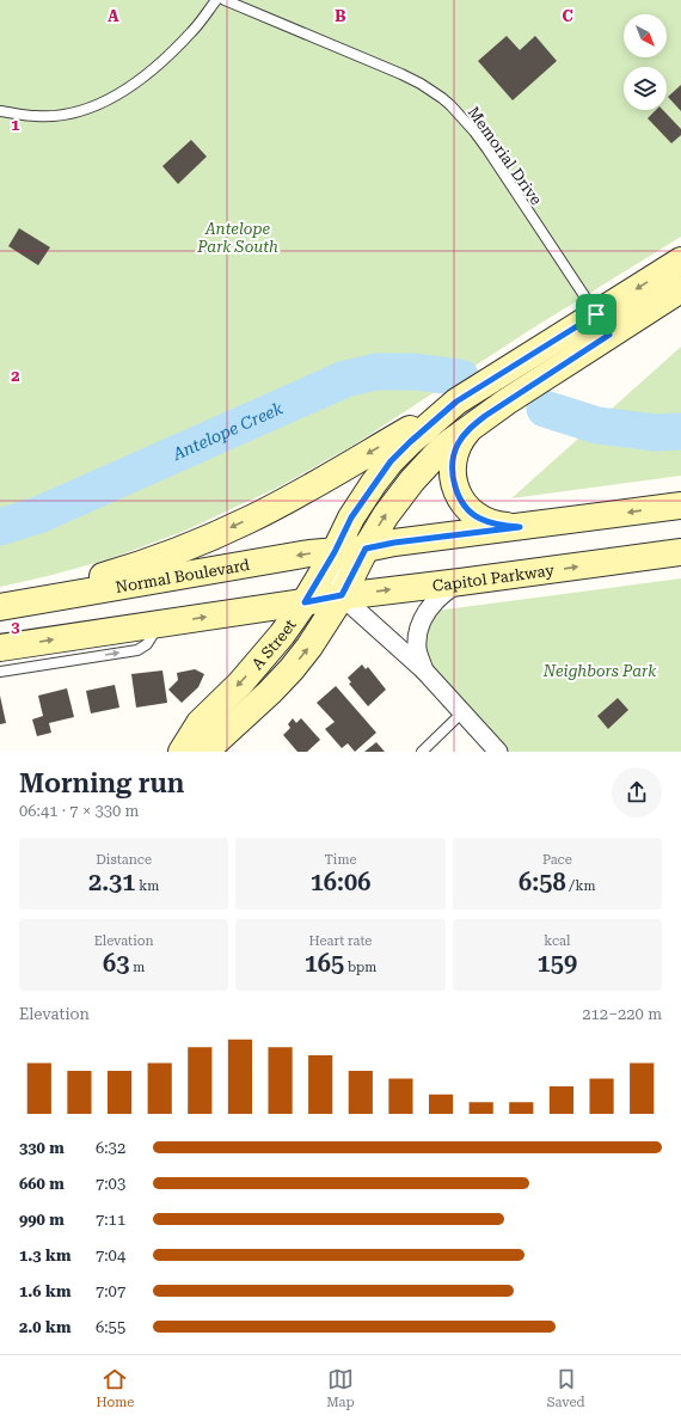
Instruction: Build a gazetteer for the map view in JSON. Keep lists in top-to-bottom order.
{
  "streets": {
    "main road": ["Normal Boulevard", "Capitol Parkway", "A Street"],
    "lane": ["Memorial Drive"]
  },
  "crossings": [
    ["Memorial Drive", "A Street"],
    ["Normal Boulevard", "A Street"],
    ["Capitol Parkway", "A Street"]
  ],
  "water": ["Antelope Creek"],
  "parks": ["Antelope Park South", "Neighbors Park"],
  "north": "bottom right",
  "page": {
    "heading": ["Morning run", "06:41 · 7 × 330 m"],
    "stats": [
      ["Distance", "2.31 km"],
      ["Time", "16:06"],
      ["Pace", "6:58 /km"],
      ["Elevation", "63 m"],
      ["Heart rate", "165 bpm"],
      ["kcal", "159"]
    ],
    "chart": ["Elevation", "212–220 m"],
    "list": [
      {
        "name": "330 m",
        "note": "6:32"
      },
      {
        "name": "660 m",
        "note": "7:03"
      },
      {
        "name": "990 m",
        "note": "7:11"
      },
      {
        "name": "1.3 km",
        "note": "7:04"
      },
      {
        "name": "1.6 km",
        "note": "7:07"
      },
      {
        "name": "2.0 km",
        "note": "6:55"
      }
    ],
    "tabs": ["Home", "Map", "Saved"]
  },
  "grid": {
    "columns": ["A", "B", "C"],
    "rows": ["1", "2", "3"]
  }
}
